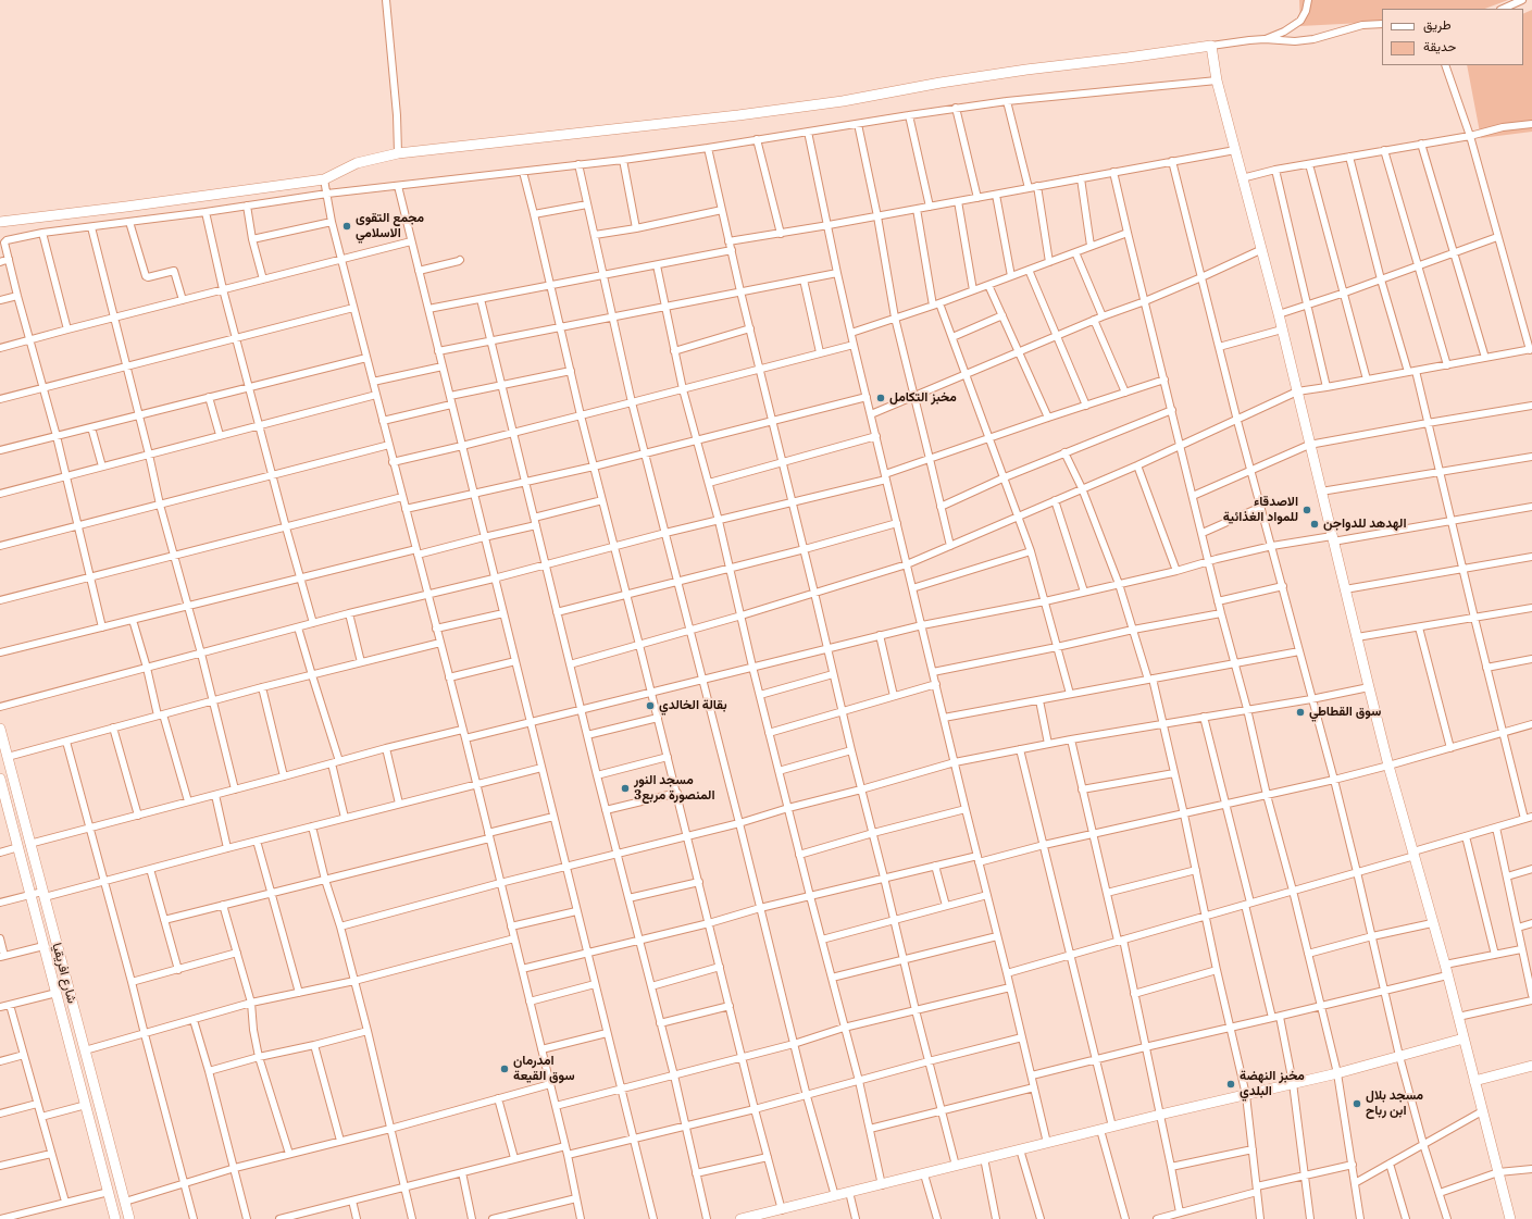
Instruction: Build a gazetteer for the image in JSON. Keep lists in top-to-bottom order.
{
  "streets": {
    "street": ["شارع افريقيا"]
  },
  "places": [
    "مجمع التقوى الاسلامي",
    "مخبز التكامل",
    "الاصدقاء للمواد الغذائية",
    "الهدهد للدواجن",
    "بقالة الخالدي",
    "سوق القطاطي",
    "مسجد النور المنصورة مربع3",
    "امدرمان سوق القيعة",
    "مخبز النهضة البلدي",
    "مسجد بلال ابن رباح"
  ],
  "legend": ["طريق", "حديقة"]
}
